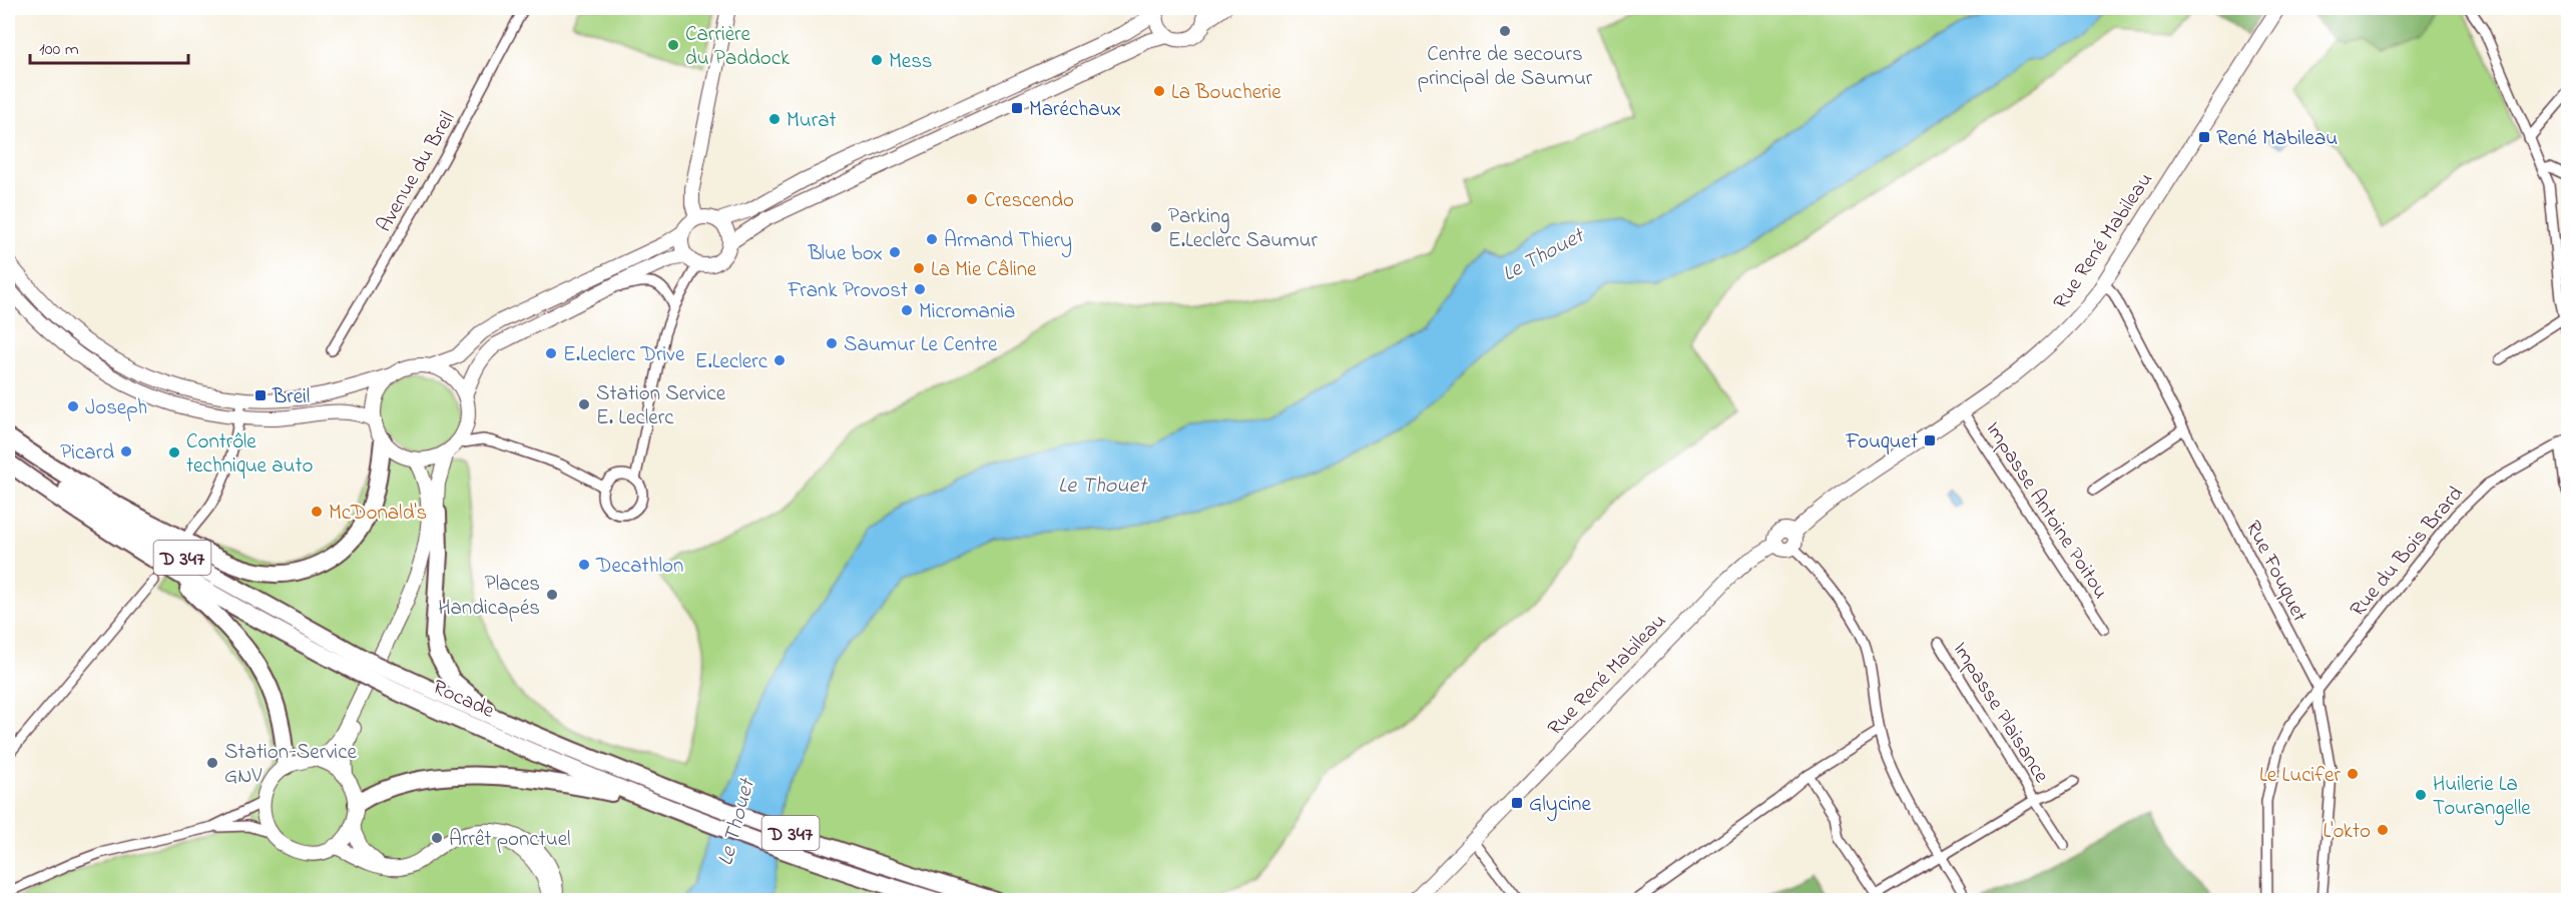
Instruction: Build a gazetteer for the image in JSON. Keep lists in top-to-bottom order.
{
  "streets": {
    "highway": ["D 347", "Rocade"],
    "main road": ["Rue René Mabileau"],
    "street": [
      "Avenue du Breil",
      "Impasse Antoine Poitou",
      "Rue du Bois Brard",
      "Rue Fouquet",
      "Impasse Plaisance"
    ]
  },
  "crossings": [
    ["Rue René Mabileau", "Impasse Antoine Poitou"],
    ["Rue René Mabileau", "Rue Fouquet"],
    ["Rue du Bois Brard", "Rue Fouquet"],
    ["D 347", "Rocade"]
  ],
  "water": ["Le Thouet"],
  "places": {
    "other": [
      "Centre de secours principal de Saumur",
      "Carrière du Paddock",
      "Mess",
      "La Boucherie",
      "Murat",
      "Crescendo",
      "Parking E.Leclerc Saumur",
      "Armand Thiery",
      "Blue box",
      "La Mie Câline",
      "Frank Provost",
      "Micromania",
      "Saumur Le Centre",
      "E.Leclerc Drive",
      "E.Leclerc",
      "Station Service E. Leclerc",
      "Joseph",
      "Picard",
      "Contrôle technique auto",
      "McDonald's",
      "Decathlon",
      "Places Handicapés",
      "Station-Service GNV",
      "Le Lucifer",
      "Huilerie La Tourangelle",
      "L'okto",
      "Arrêt ponctuel"
    ],
    "transit": [
      "Maréchaux",
      "René Mabileau",
      "Breil",
      "Fouquet",
      "Glycine"
    ]
  },
  "scale_bar": "100 m"
}
